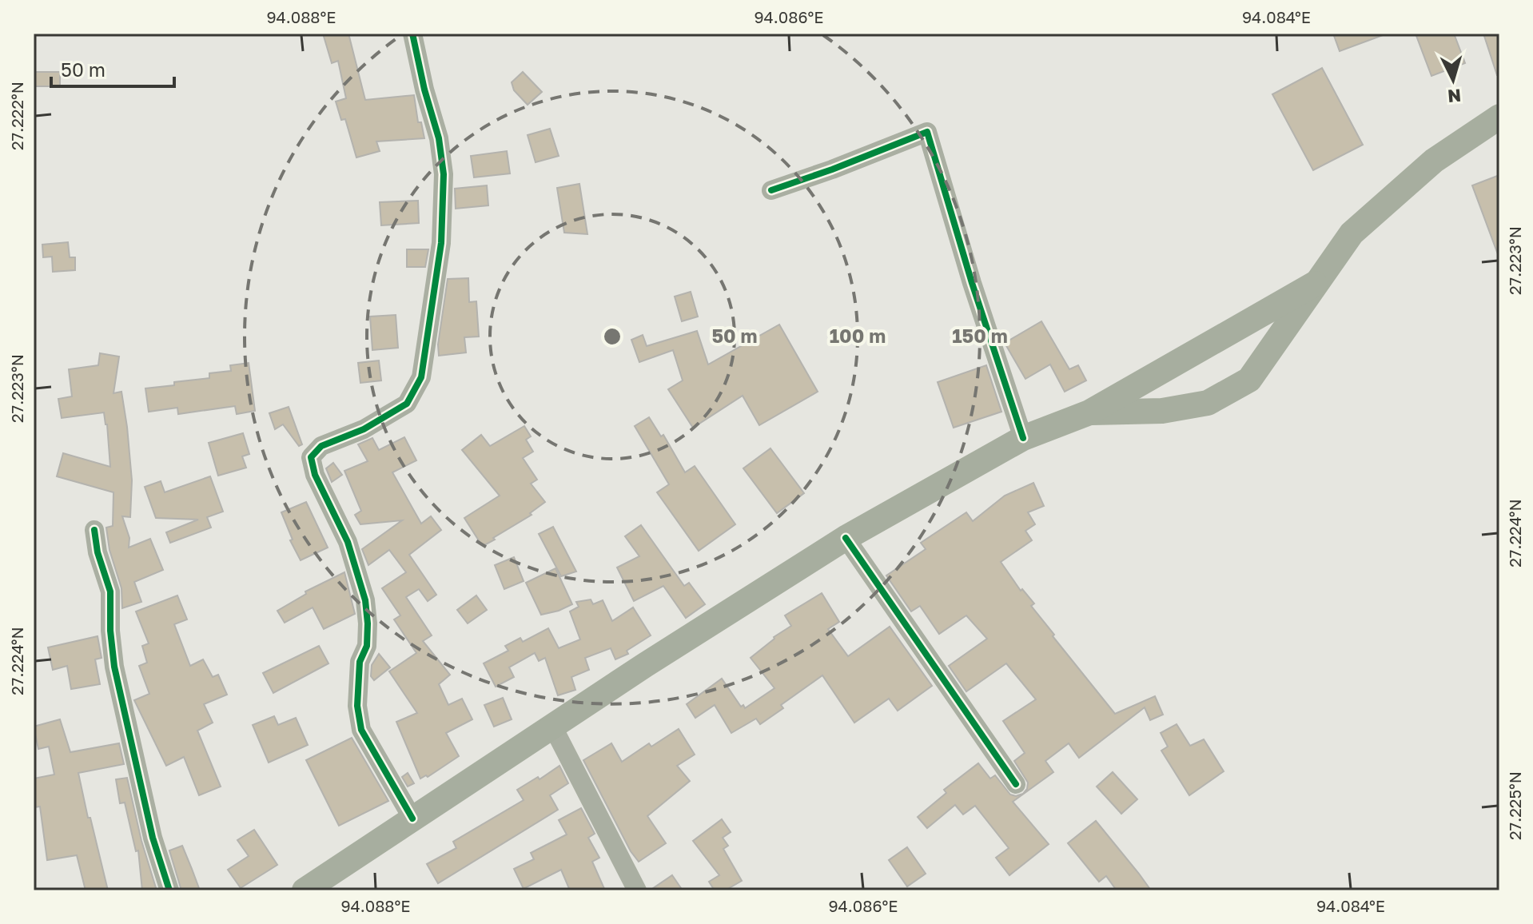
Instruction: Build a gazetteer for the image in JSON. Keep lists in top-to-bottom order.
{
  "scale_bar": "50 m",
  "north": "bottom",
  "coordinates": [
    "94.088°E",
    "94.086°E",
    "94.084°E",
    "27.222°N",
    "27.223°N",
    "27.224°N",
    "27.225°N"
  ],
  "rings": ["50 m", "100 m", "150 m"]
}
